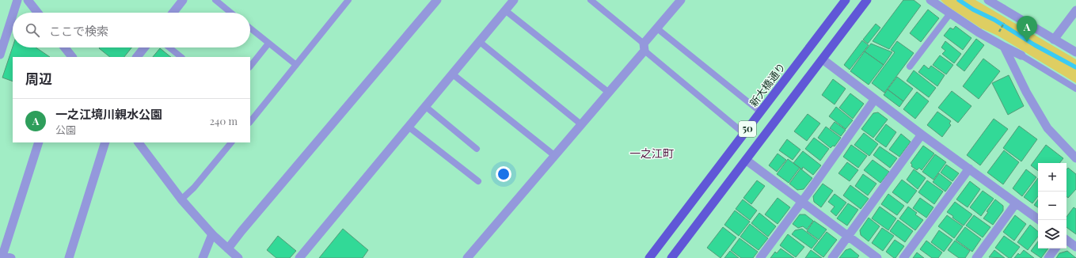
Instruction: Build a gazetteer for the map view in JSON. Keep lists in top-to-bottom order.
{
  "streets": {
    "main road": ["新大橋通り", "50"]
  },
  "districts": ["一之江町"],
  "page": {
    "search": "ここで検索",
    "pins": "A",
    "heading": "周辺",
    "list": [
      {
        "mark": "A",
        "name": "一之江境川親水公園",
        "note": "公園",
        "value": "240 m"
      }
    ],
    "map_buttons": ["+", "−"]
  }
}
